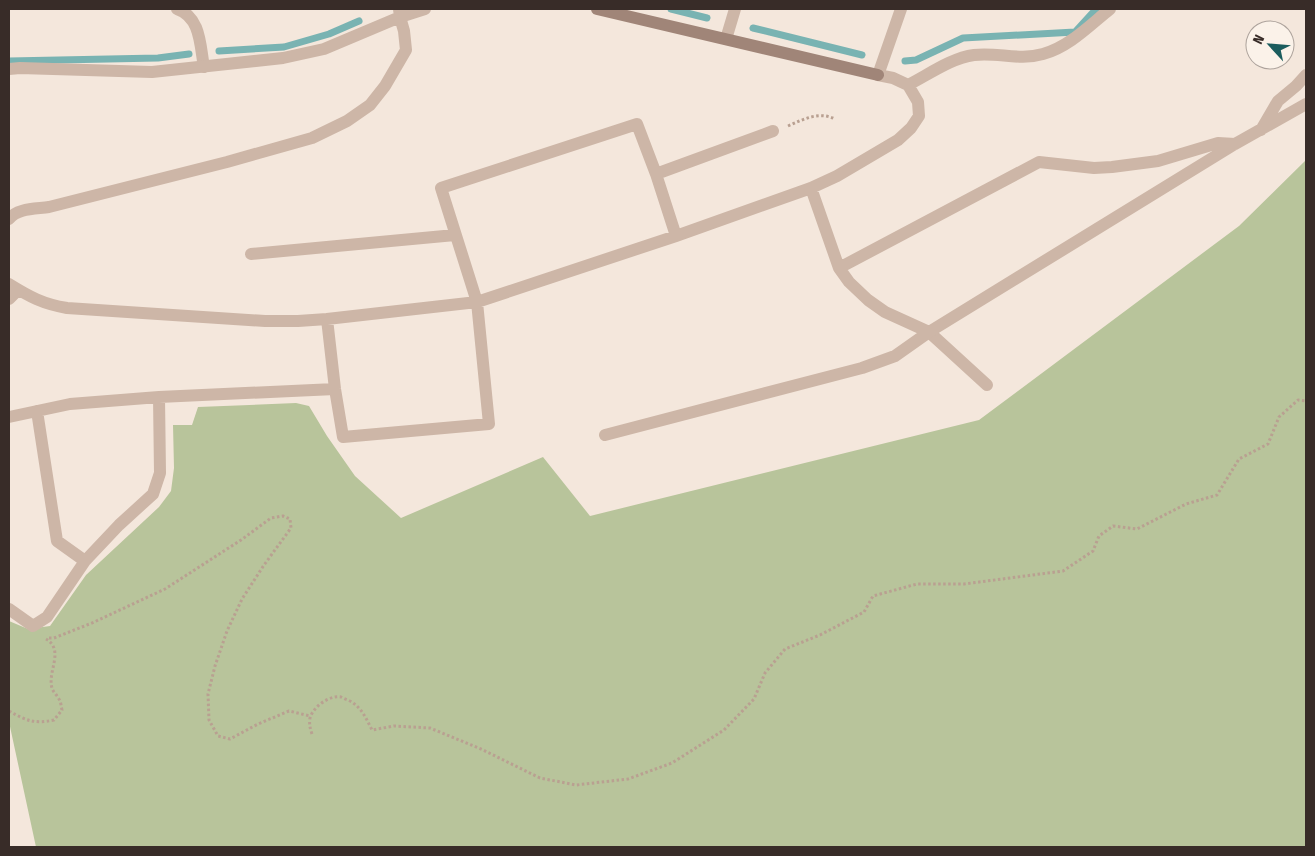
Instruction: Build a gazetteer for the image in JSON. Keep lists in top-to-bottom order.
{
  "north": "top left"
}
